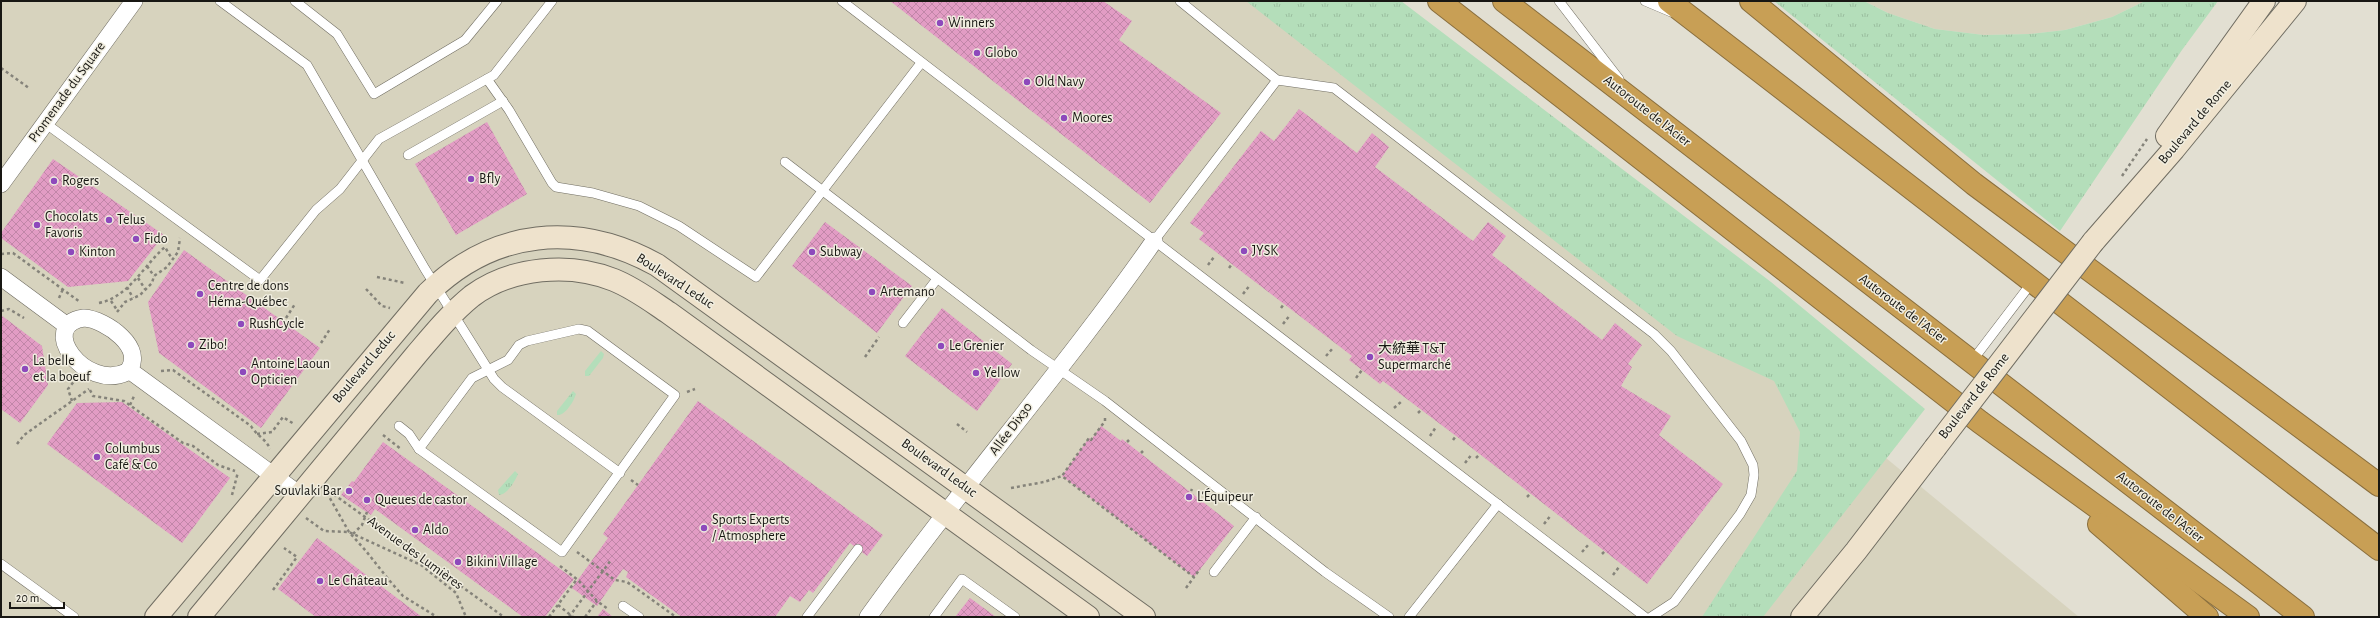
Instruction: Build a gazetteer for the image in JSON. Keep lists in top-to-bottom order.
{
  "streets": {
    "highway": ["Autoroute de l'Acier"],
    "street": [
      "Promenade du Square",
      "Boulevard de Rome",
      "Boulevard Leduc",
      "Allée Dix30"
    ],
    "path": ["Avenue des Lumières"]
  },
  "crossings": [
    ["Boulevard Leduc", "Allée Dix30"]
  ],
  "places": [
    "Winners",
    "Globo",
    "Old Navy",
    "Moores",
    "Bfly",
    "Rogers",
    "Telus",
    "Chocolats Favoris",
    "Fido",
    "JYSK",
    "Kinton",
    "Subway",
    "Artemano",
    "Centre de dons Héma-Québec",
    "RushCycle",
    "Zibo!",
    "Le Grenier",
    "大統華 T&T Supermarché",
    "La belle et la boeuf",
    "Antoine Laoun Opticien",
    "Yellow",
    "Columbus Café & Co",
    "Souvlaki Bar",
    "L'Équipeur",
    "Queues de castor",
    "Sports Experts / Atmosphere",
    "Aldo",
    "Bikini Village",
    "Le Château"
  ],
  "scale_bar": "20 m"
}
